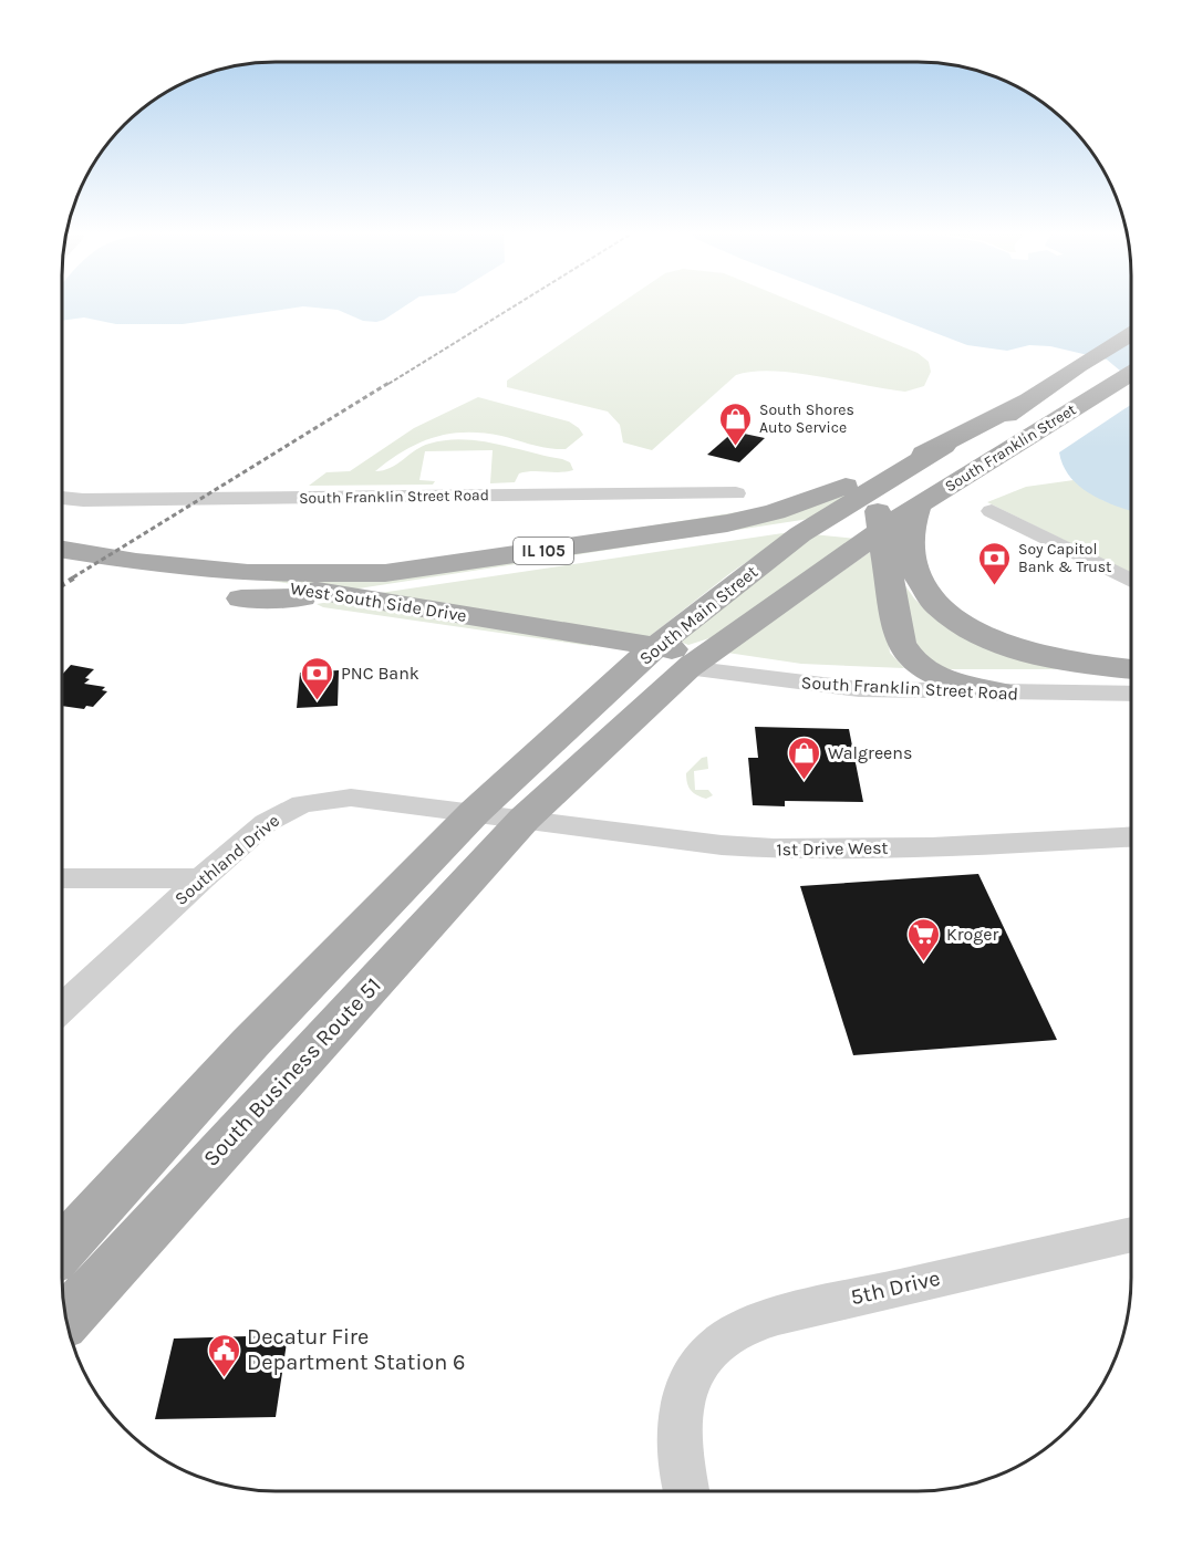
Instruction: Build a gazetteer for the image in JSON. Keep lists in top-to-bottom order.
{
  "streets": {
    "main road": [
      "South Franklin Street",
      "South Franklin Street Road",
      "IL 105",
      "West South Side Drive",
      "South Main Street",
      "South Business Route 51"
    ],
    "street": ["1st Drive West", "Southland Drive", "5th Drive"]
  },
  "crossings": [
    ["South Franklin Street", "IL 105"],
    ["South Franklin Street", "South Main Street"],
    ["South Franklin Street Road", "West South Side Drive"],
    ["South Franklin Street Road", "South Main Street"],
    ["IL 105", "West South Side Drive"],
    ["IL 105", "South Main Street"],
    ["West South Side Drive", "South Main Street"],
    ["South Main Street", "1st Drive West"],
    ["South Main Street", "Southland Drive"],
    ["South Main Street", "South Business Route 51"],
    ["1st Drive West", "Southland Drive"],
    ["1st Drive West", "South Business Route 51"],
    ["Southland Drive", "South Business Route 51"]
  ],
  "places": {
    "shop": ["South Shores Auto Service", "Walgreens"],
    "bank": ["Soy Capitol Bank & Trust", "PNC Bank"],
    "supermarket": ["Kroger"],
    "public building": ["Decatur Fire Department Station 6"]
  }
}
